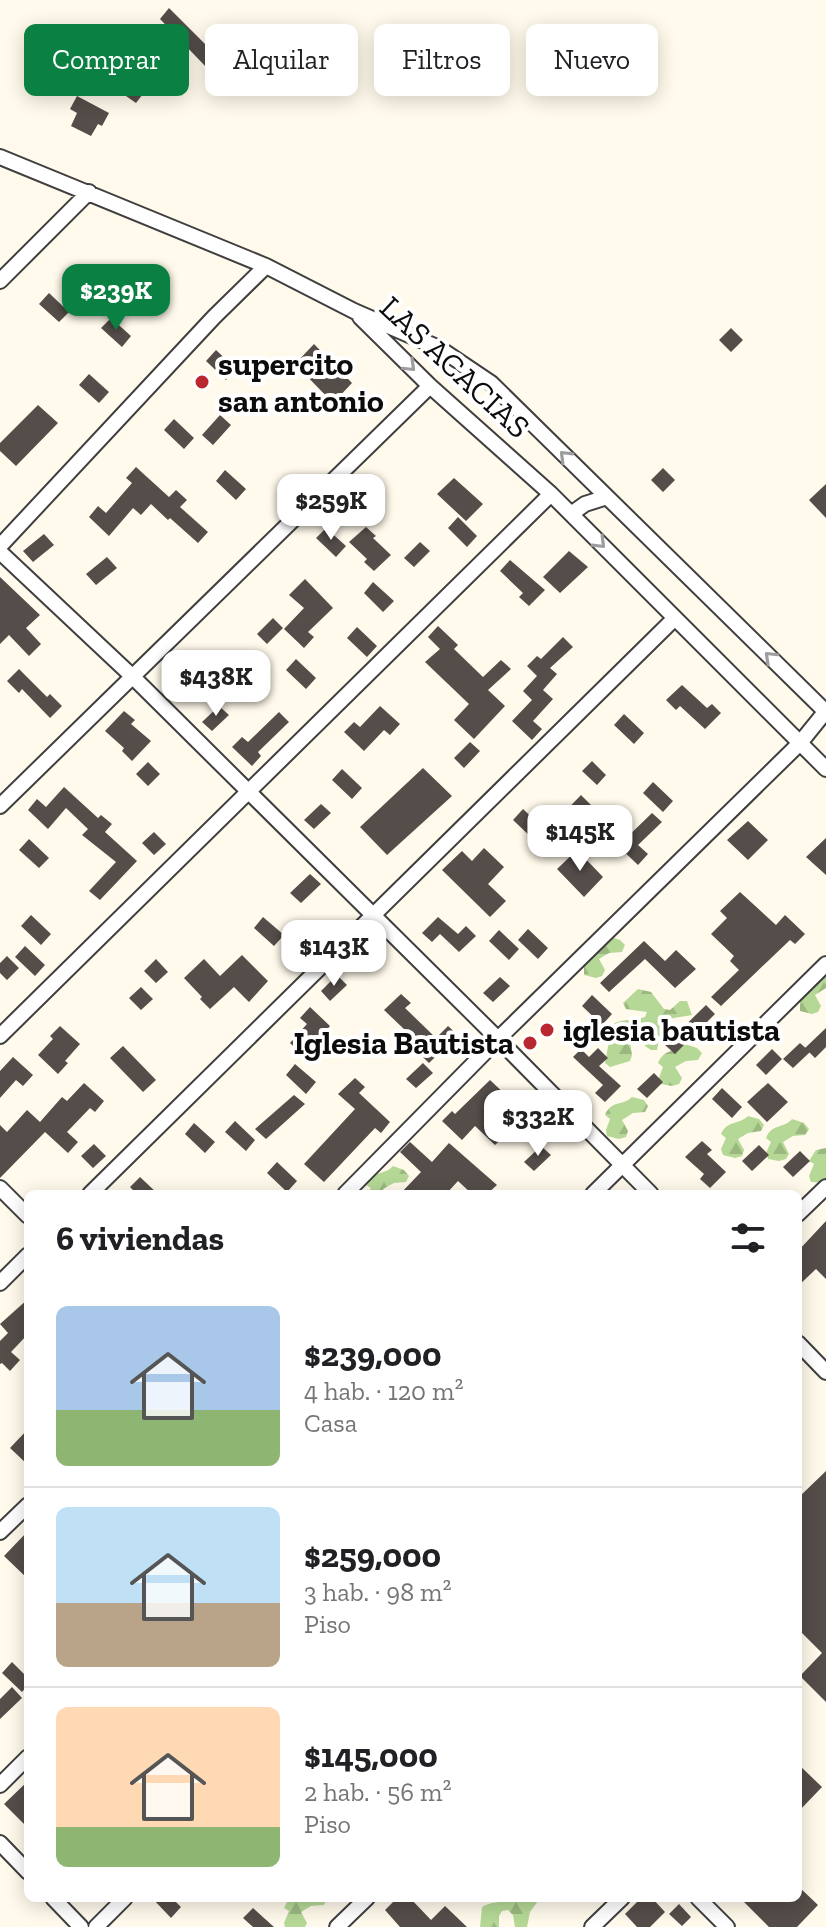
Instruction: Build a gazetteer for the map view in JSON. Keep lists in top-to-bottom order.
{
  "streets": {
    "street": ["LAS ACACIAS"]
  },
  "places": ["supercito san antonio", "iglesia bautista", "Iglesia Bautista"],
  "page": {
    "chip": [
      "Comprar",
      "Alquilar",
      "Filtros",
      "Nuevo"
    ],
    "price": [
      "$239K",
      "$259K",
      "$438K",
      "$145K",
      "$143K",
      "$332K"
    ],
    "heading": "6 viviendas",
    "list": [
      {
        "name": "$239,000",
        "note": "4 hab. · 120 m² · Casa"
      },
      {
        "name": "$259,000",
        "note": "3 hab. · 98 m² · Piso"
      },
      {
        "name": "$145,000",
        "note": "2 hab. · 56 m² · Piso"
      }
    ]
  }
}
